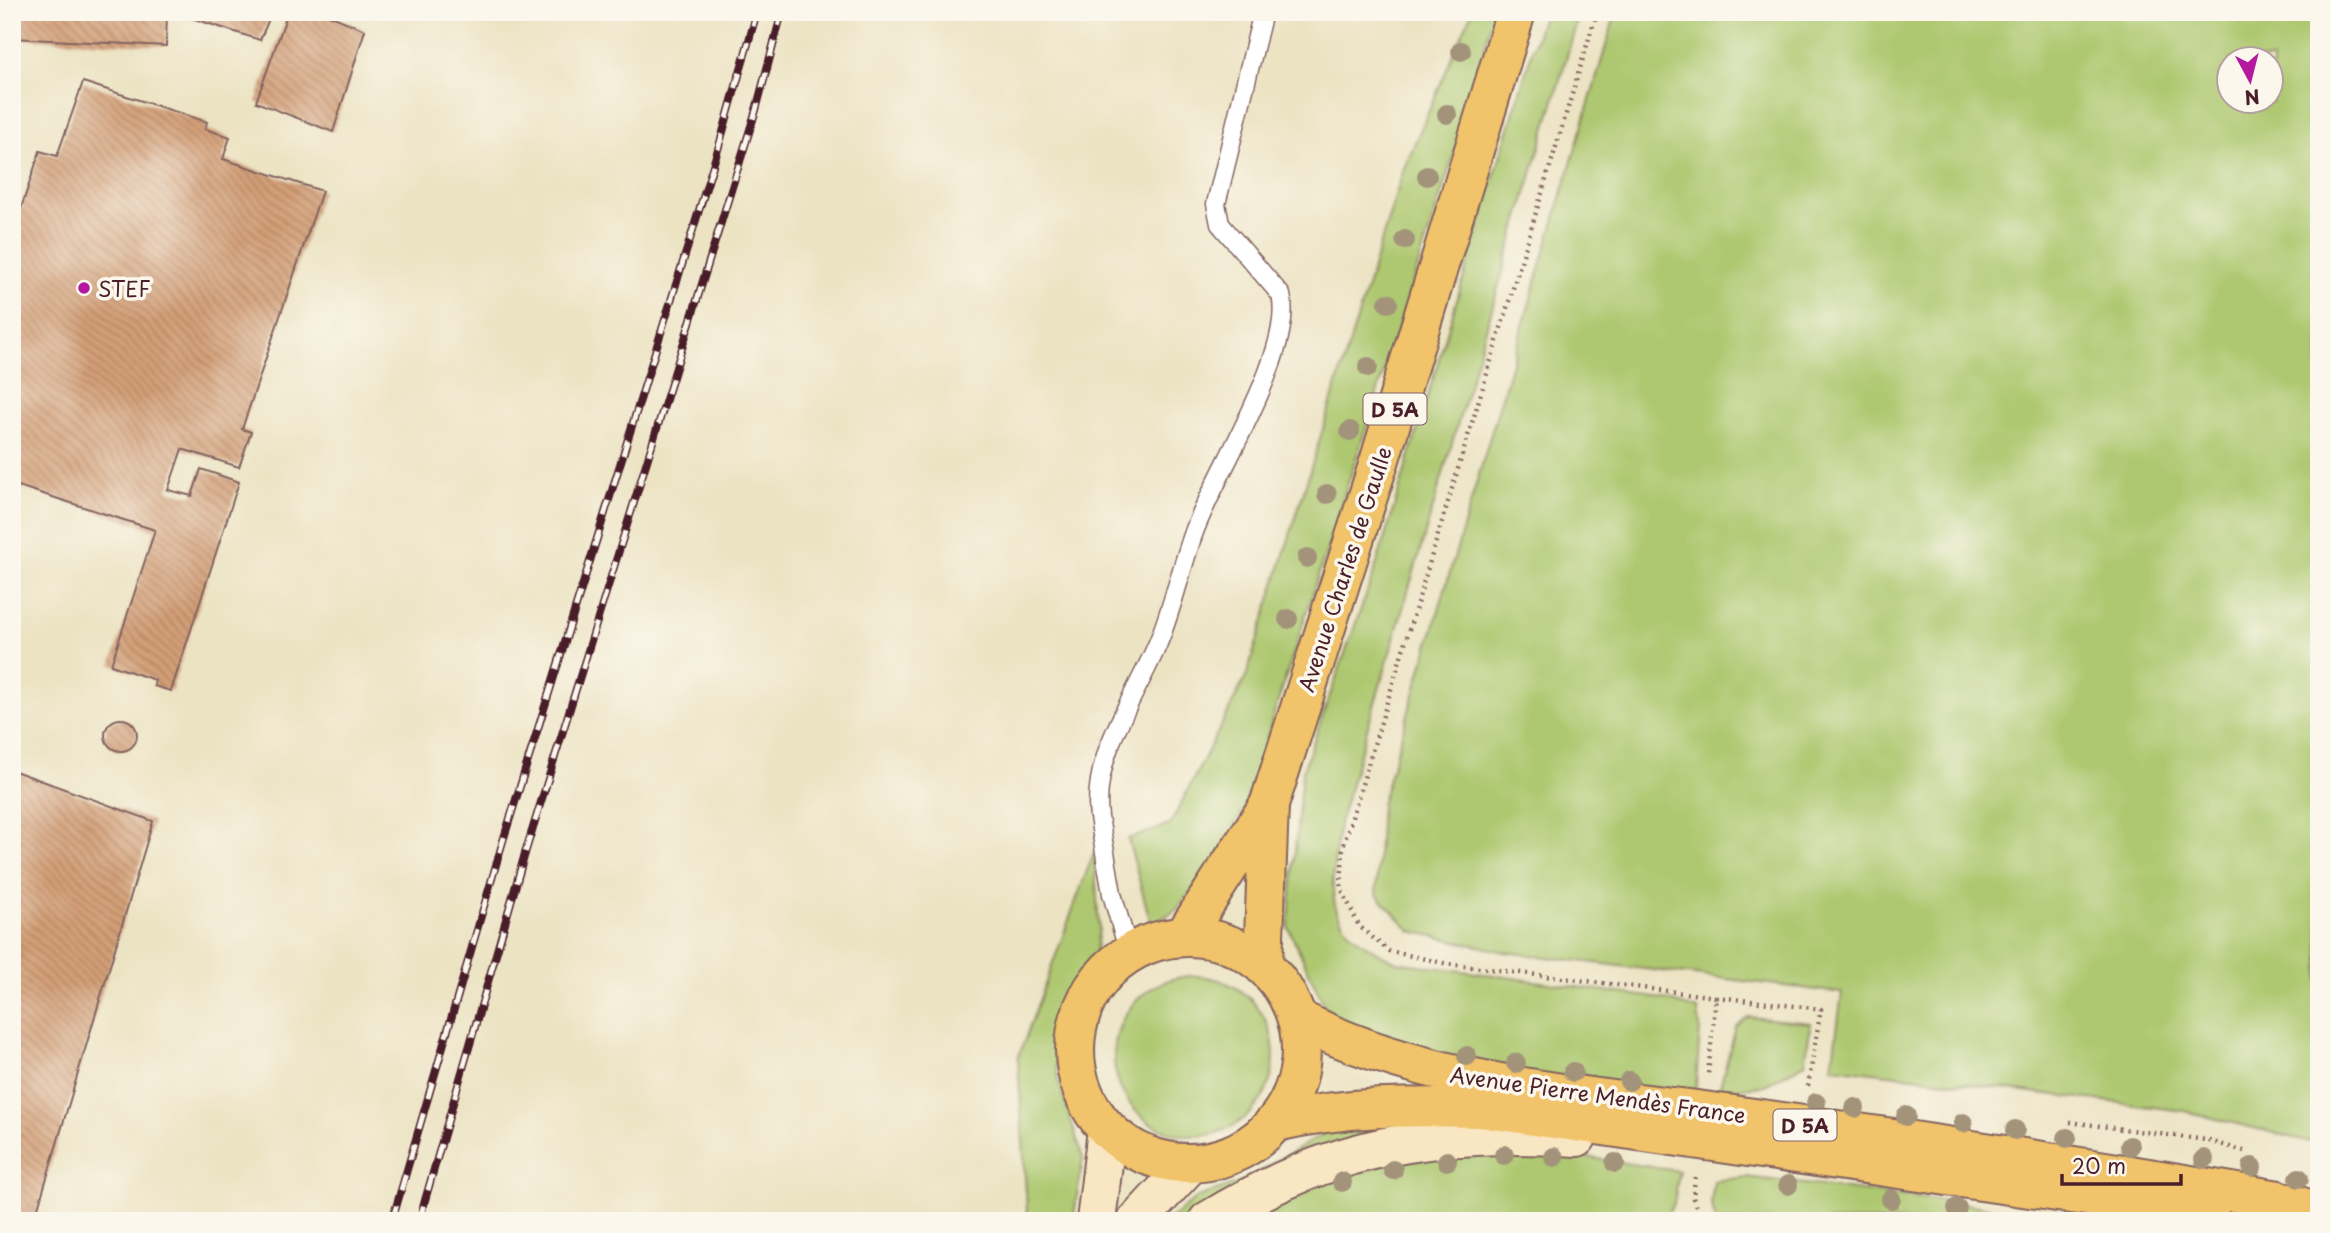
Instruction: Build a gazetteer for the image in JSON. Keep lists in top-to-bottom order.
{
  "streets": {
    "main road": ["D 5A", "Avenue Charles de Gaulle", "Avenue Pierre Mendès France"]
  },
  "crossings": [
    ["Avenue Charles de Gaulle", "Avenue Pierre Mendès France"]
  ],
  "places": ["STEF"],
  "scale_bar": "20 m",
  "north": "bottom"
}
